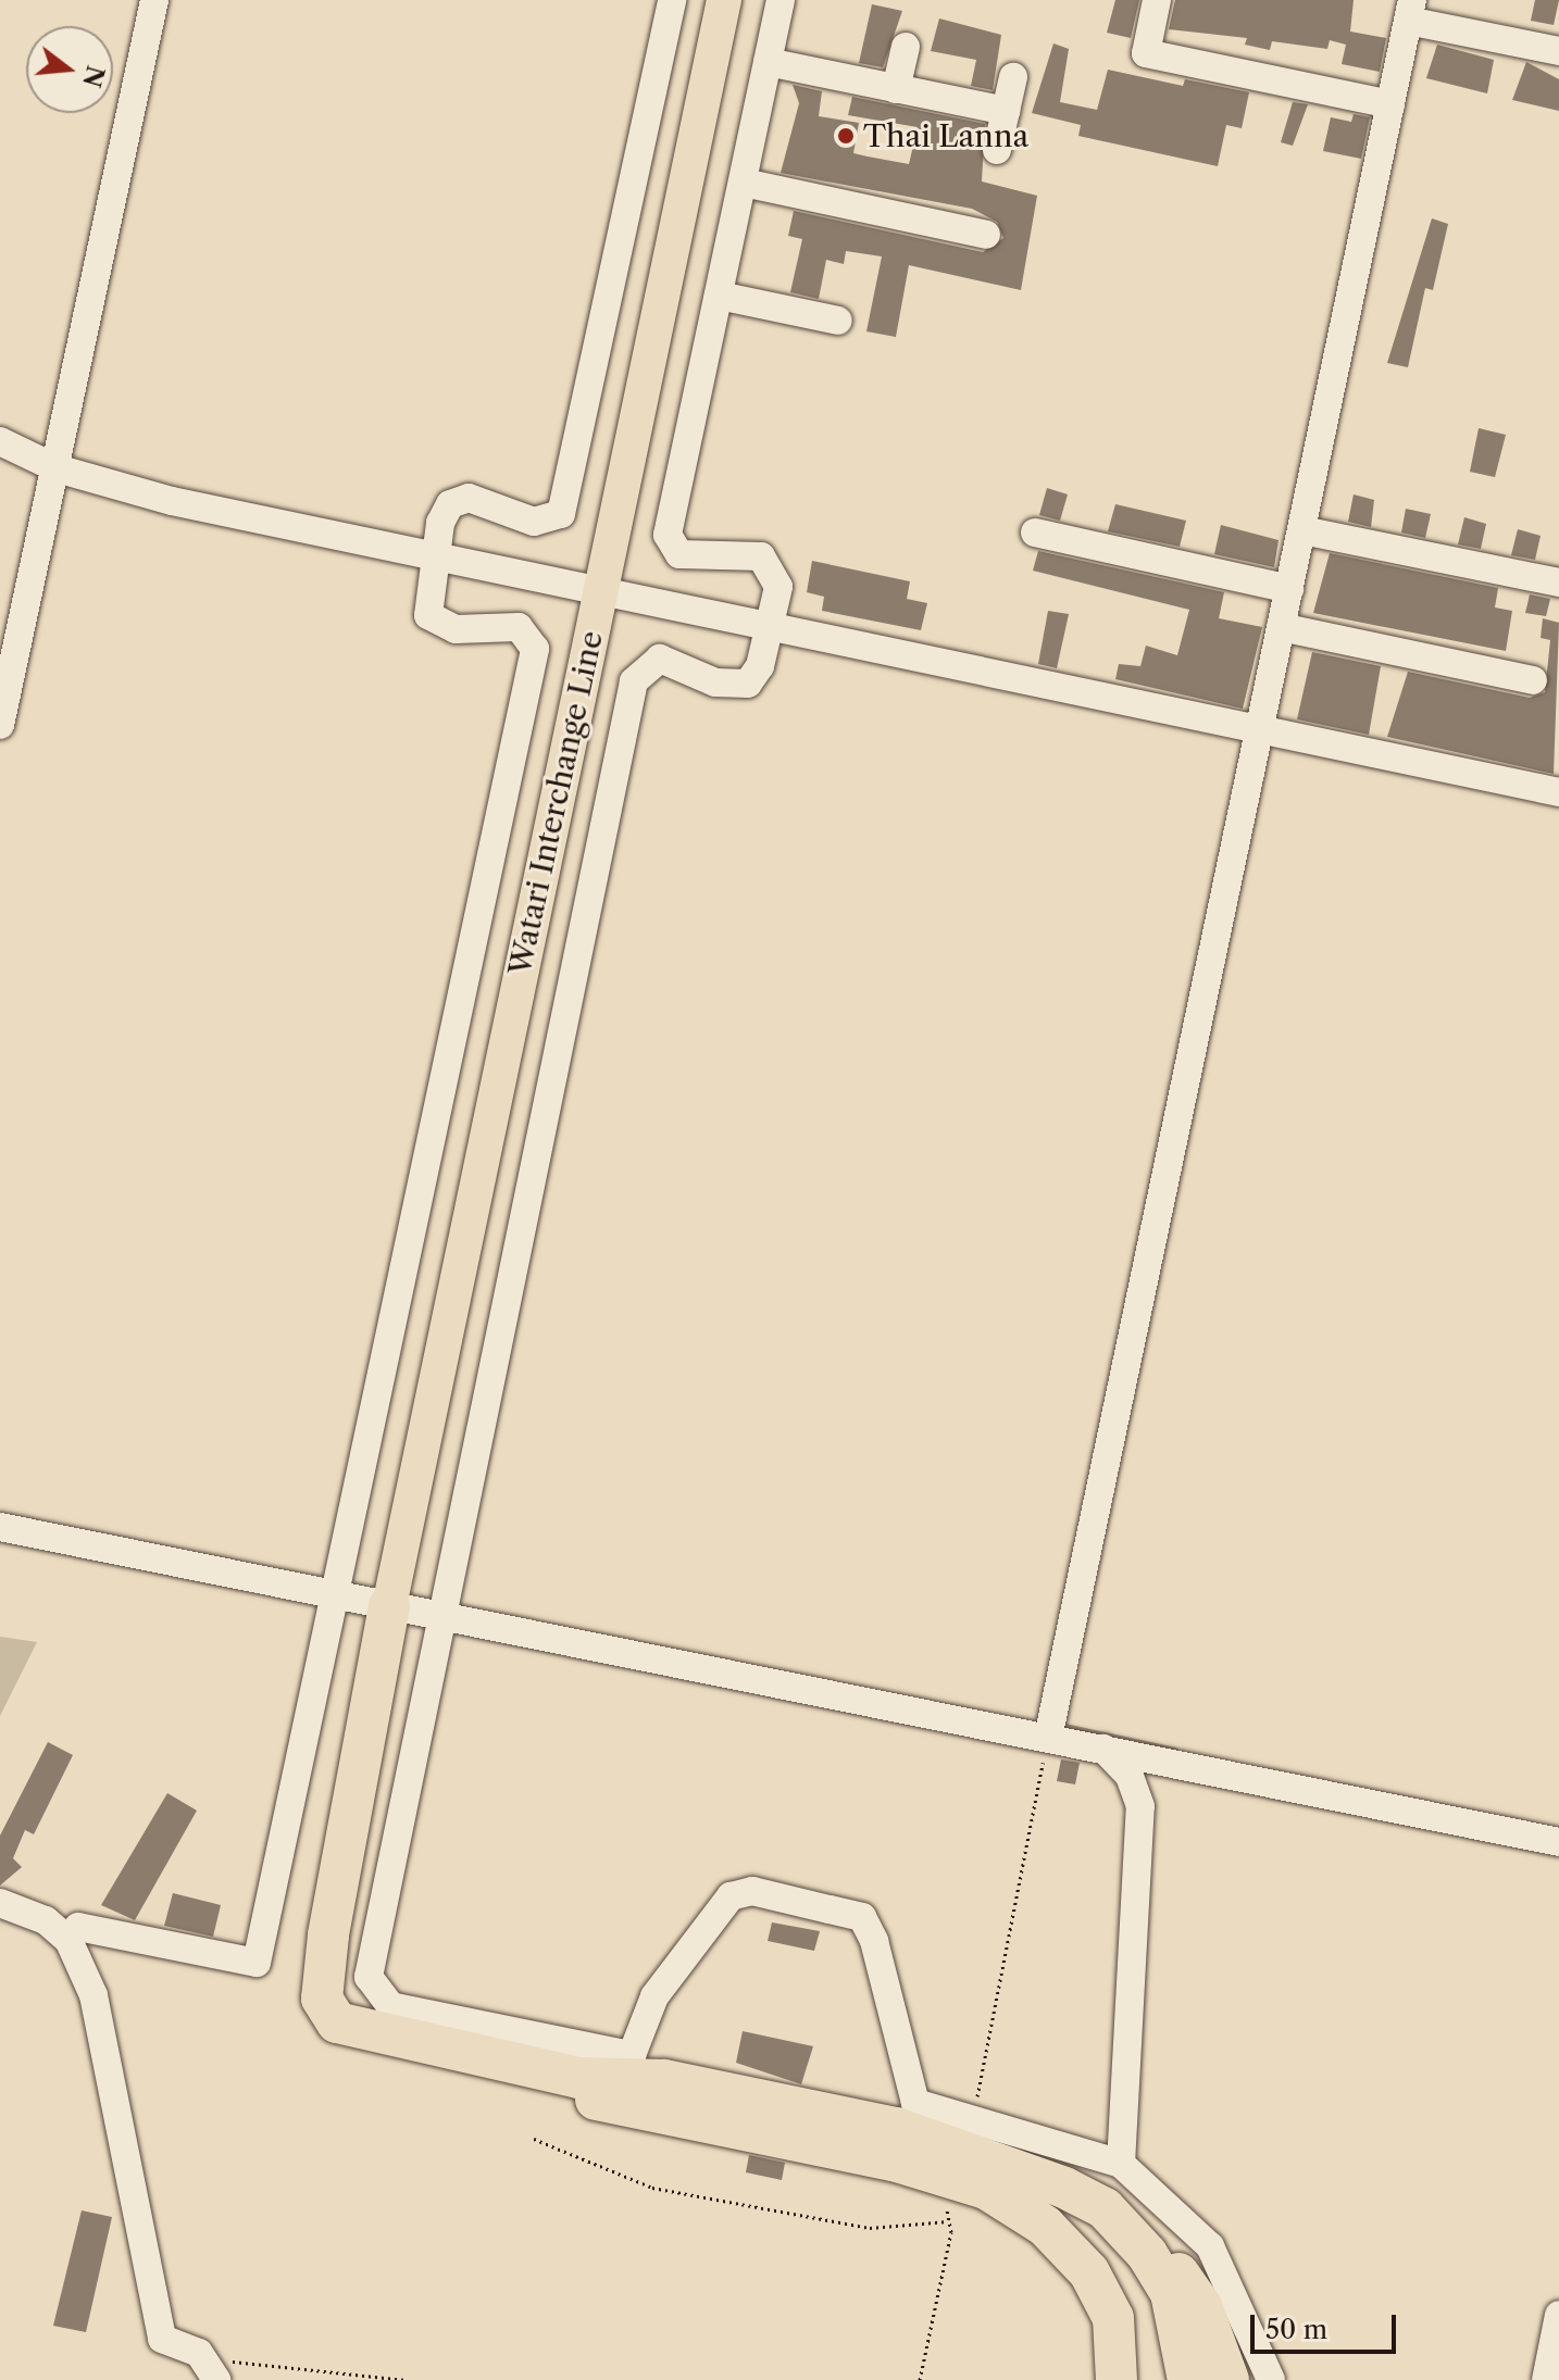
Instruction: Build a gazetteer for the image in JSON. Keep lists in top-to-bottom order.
{
  "streets": {
    "main road": ["Watari Interchange Line"]
  },
  "places": ["Thai Lanna"],
  "scale_bar": "50 m",
  "north": "right"
}
